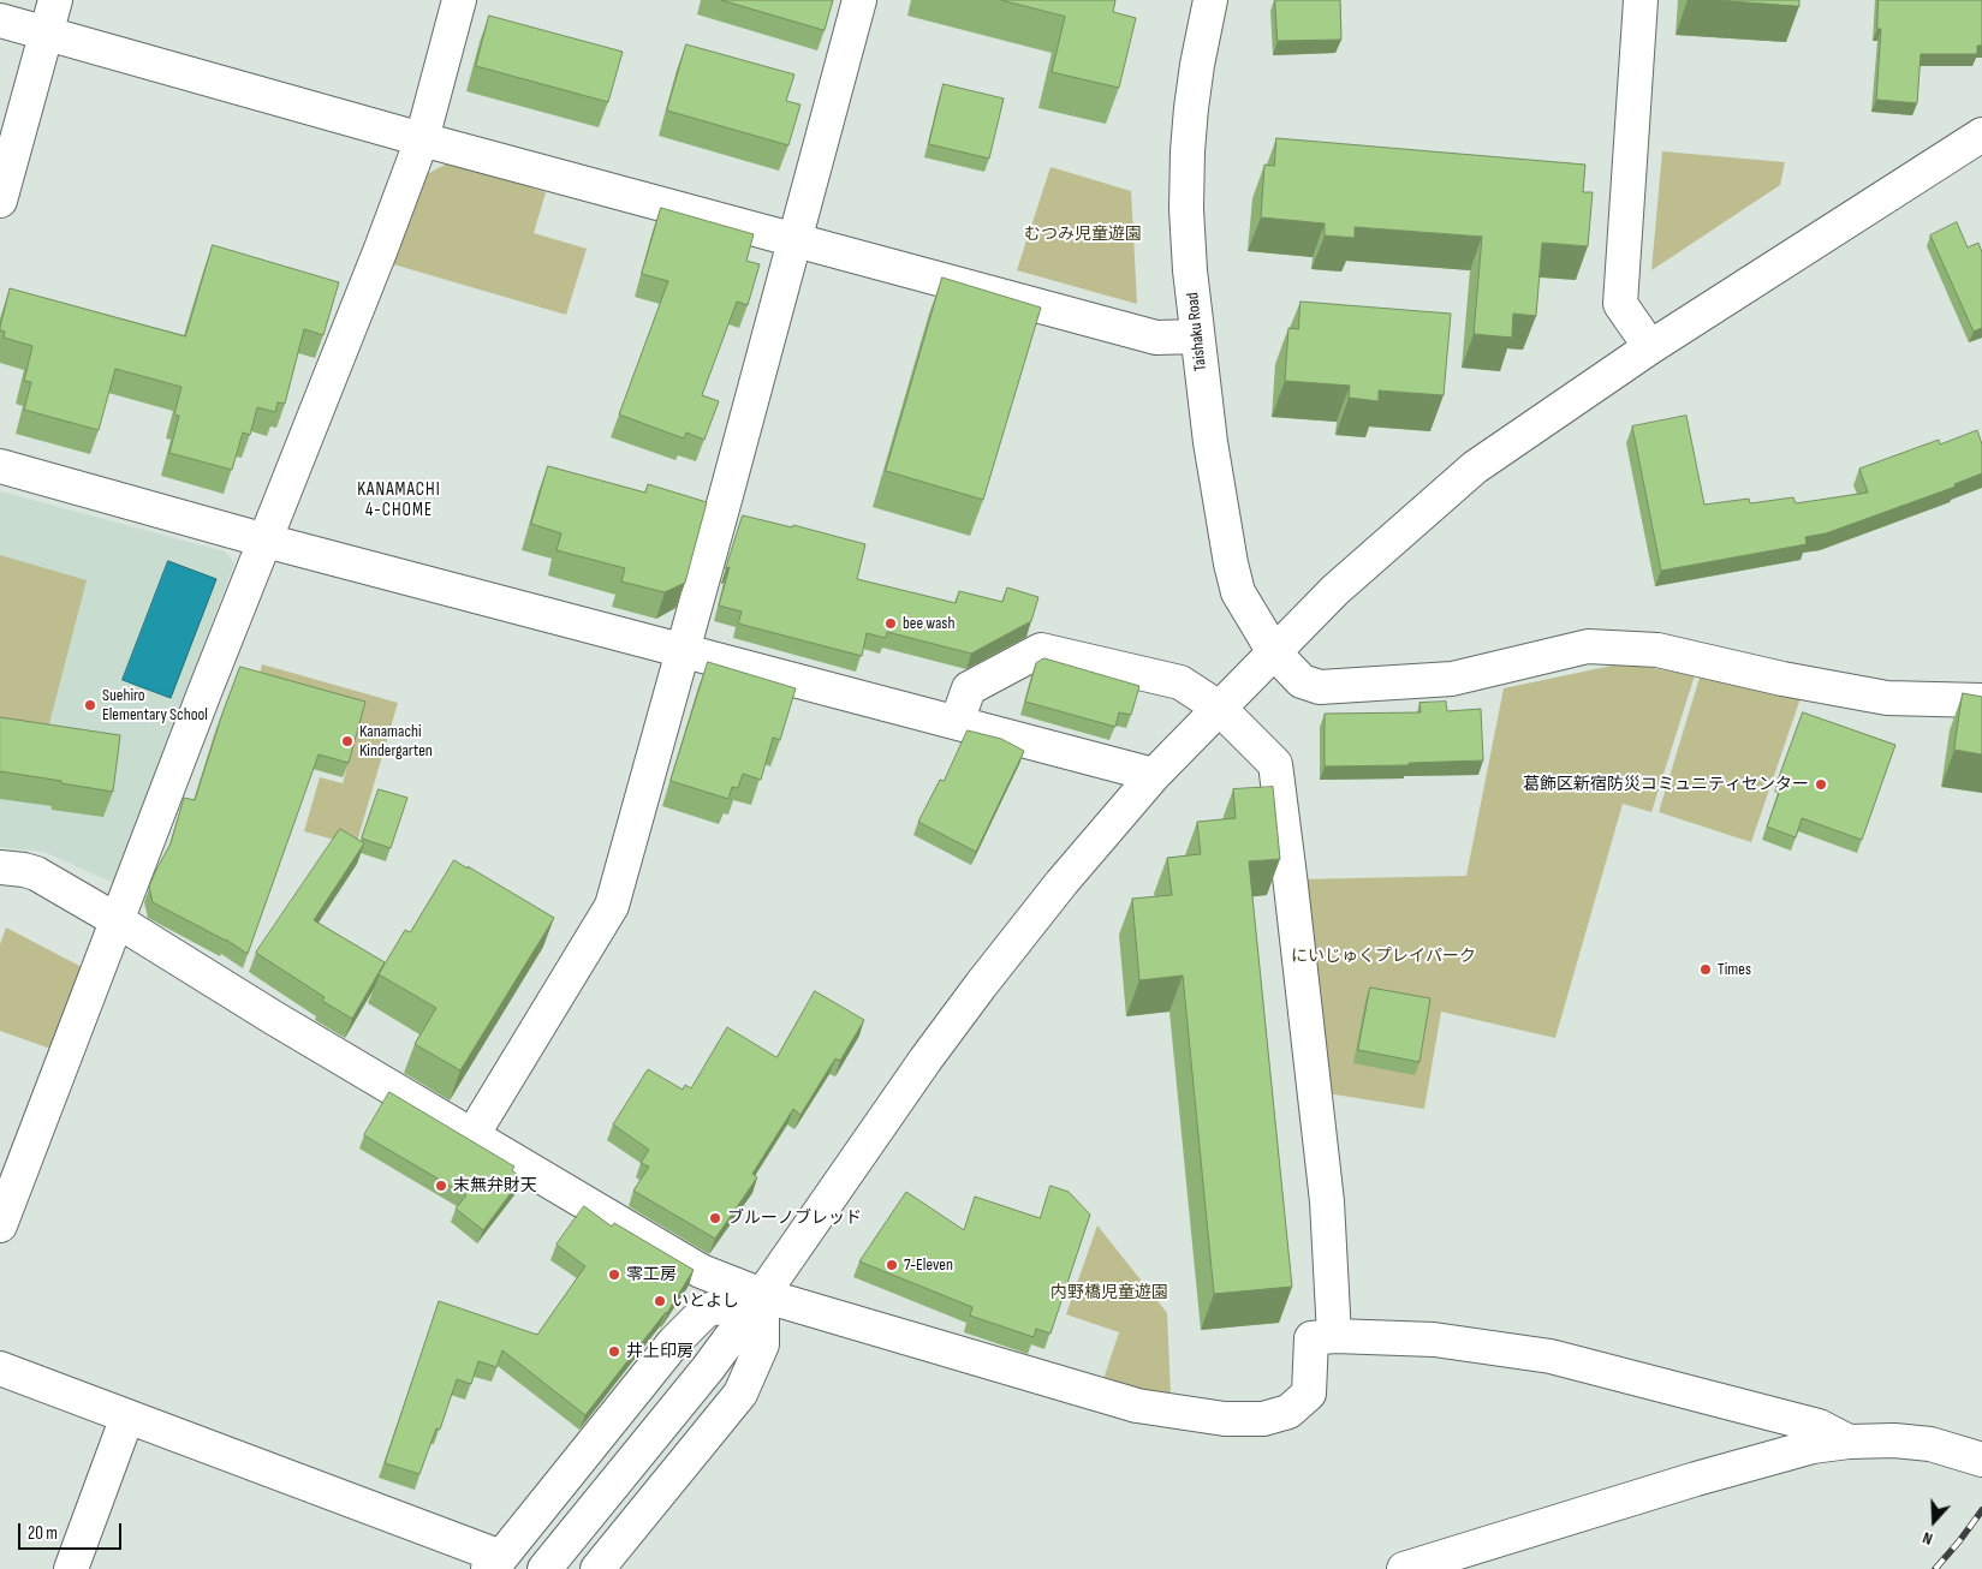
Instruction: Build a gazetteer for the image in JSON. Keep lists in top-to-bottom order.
{
  "streets": {
    "street": ["Taishaku Road"]
  },
  "districts": ["KANAMACHI 4-CHOME"],
  "parks": ["むつみ児童遊園", "にいじゅくプレイパーク", "内野橋児童遊園"],
  "places": [
    "bee wash",
    "Suehiro Elementary School",
    "Kanamachi Kindergarten",
    "葛飾区新宿防災コミュニティセンター",
    "Times",
    "末無弁財天",
    "ブルーノブレッド",
    "7-Eleven",
    "零工房",
    "いとよし",
    "井上印房"
  ],
  "scale_bar": "20 m",
  "north": "bottom"
}
